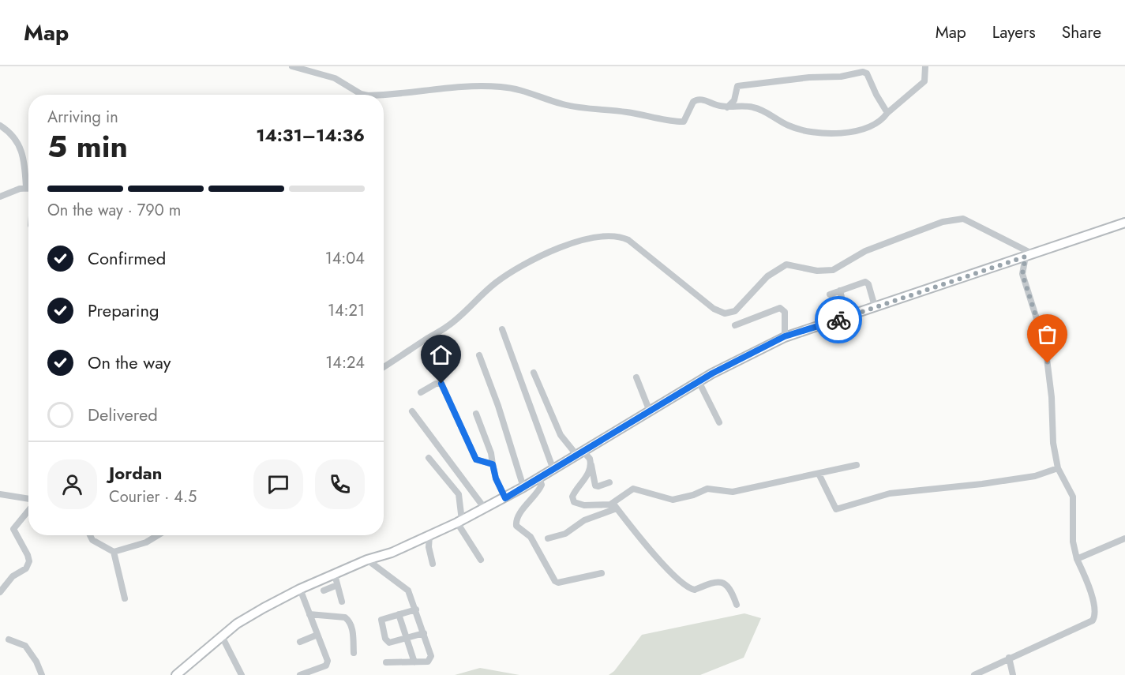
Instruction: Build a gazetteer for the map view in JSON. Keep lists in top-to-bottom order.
{
  "page": {
    "header": "Map",
    "nav": ["Map", "Layers", "Share"],
    "heading": ["5 min", "Arriving in", "14:31–14:36"],
    "panel": ["Jordan", "Courier · 4.5"],
    "bar": "On the way · 790 m",
    "list": [
      ["Confirmed", "14:04"],
      ["Preparing", "14:21"],
      ["On the way", "14:24"],
      "Delivered"
    ]
  }
}
